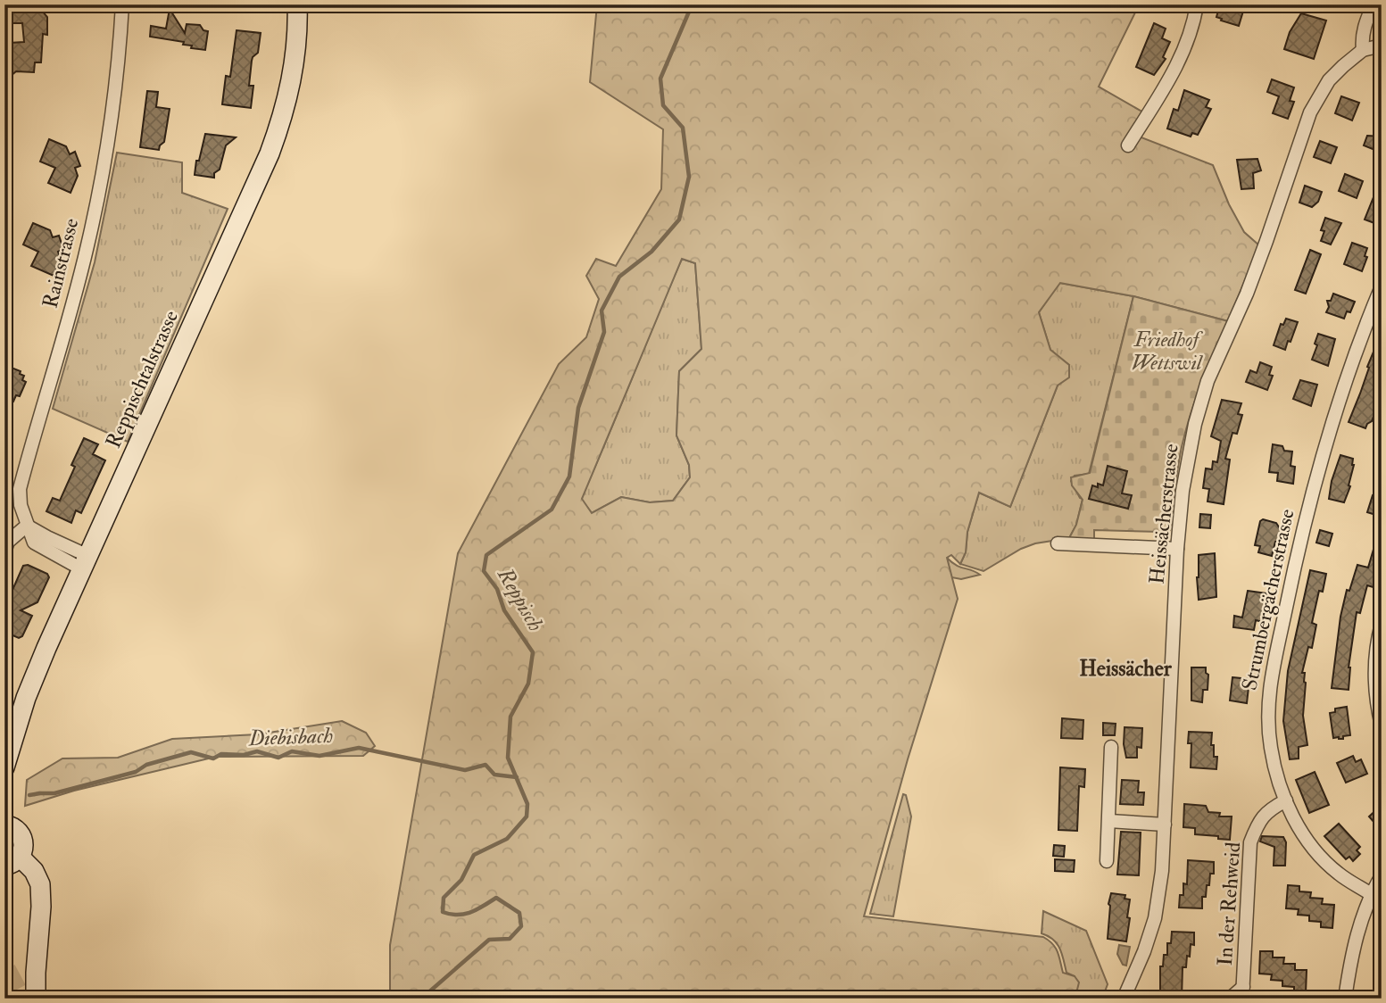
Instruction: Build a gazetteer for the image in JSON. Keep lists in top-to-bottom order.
{
  "streets": {
    "main road": ["Reppischtalstrasse"],
    "street": [
      "Rainstrasse",
      "Heissächerstrasse",
      "Strumbergächerstrasse",
      "In der Rehweid"
    ]
  },
  "crossings": [
    ["Rainstrasse", "Reppischtalstrasse"],
    ["Strumbergächerstrasse", "In der Rehweid"]
  ],
  "districts": ["Heissächer"],
  "water": ["Reppisch", "Diebisbach"],
  "parks": ["Friedhof Wettswil"]
}
